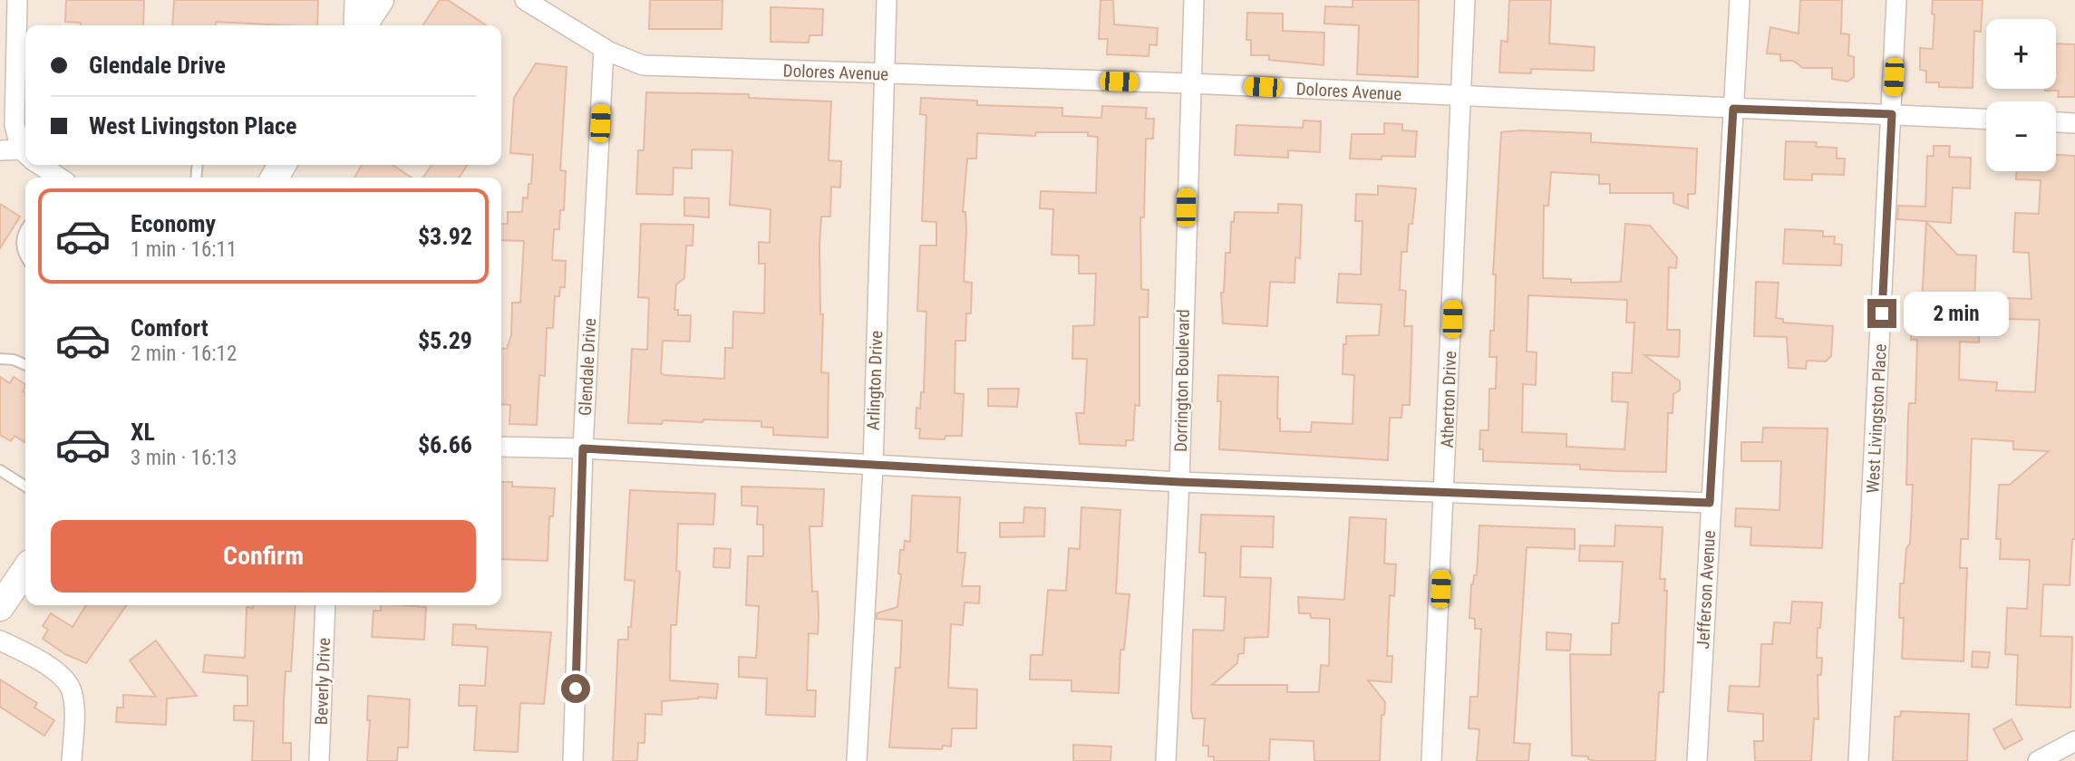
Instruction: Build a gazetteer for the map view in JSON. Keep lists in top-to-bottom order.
{
  "streets": {
    "street": [
      "Dolores Avenue",
      "Glendale Drive",
      "Arlington Drive",
      "Dorrington Boulevard",
      "Atherton Drive",
      "West Livingston Place",
      "Jefferson Avenue",
      "Beverly Drive"
    ]
  },
  "crossings": [
    ["Dolores Avenue", "Glendale Drive"],
    ["Dolores Avenue", "Arlington Drive"],
    ["Dolores Avenue", "Dorrington Boulevard"],
    ["Dolores Avenue", "Atherton Drive"],
    ["Dolores Avenue", "West Livingston Place"],
    ["Dolores Avenue", "Jefferson Avenue"]
  ],
  "page": {
    "map_buttons": ["+", "−"],
    "banner": ["Glendale Drive", "West Livingston Place"],
    "list": [
      {
        "name": "Economy",
        "note": "1 min · 16:11",
        "value": "$3.92"
      },
      {
        "name": "Comfort",
        "note": "2 min · 16:12",
        "value": "$5.29"
      },
      {
        "name": "XL",
        "note": "3 min · 16:13",
        "value": "$6.66"
      }
    ],
    "bubble": "2 min",
    "buttons": "Confirm"
  }
}
